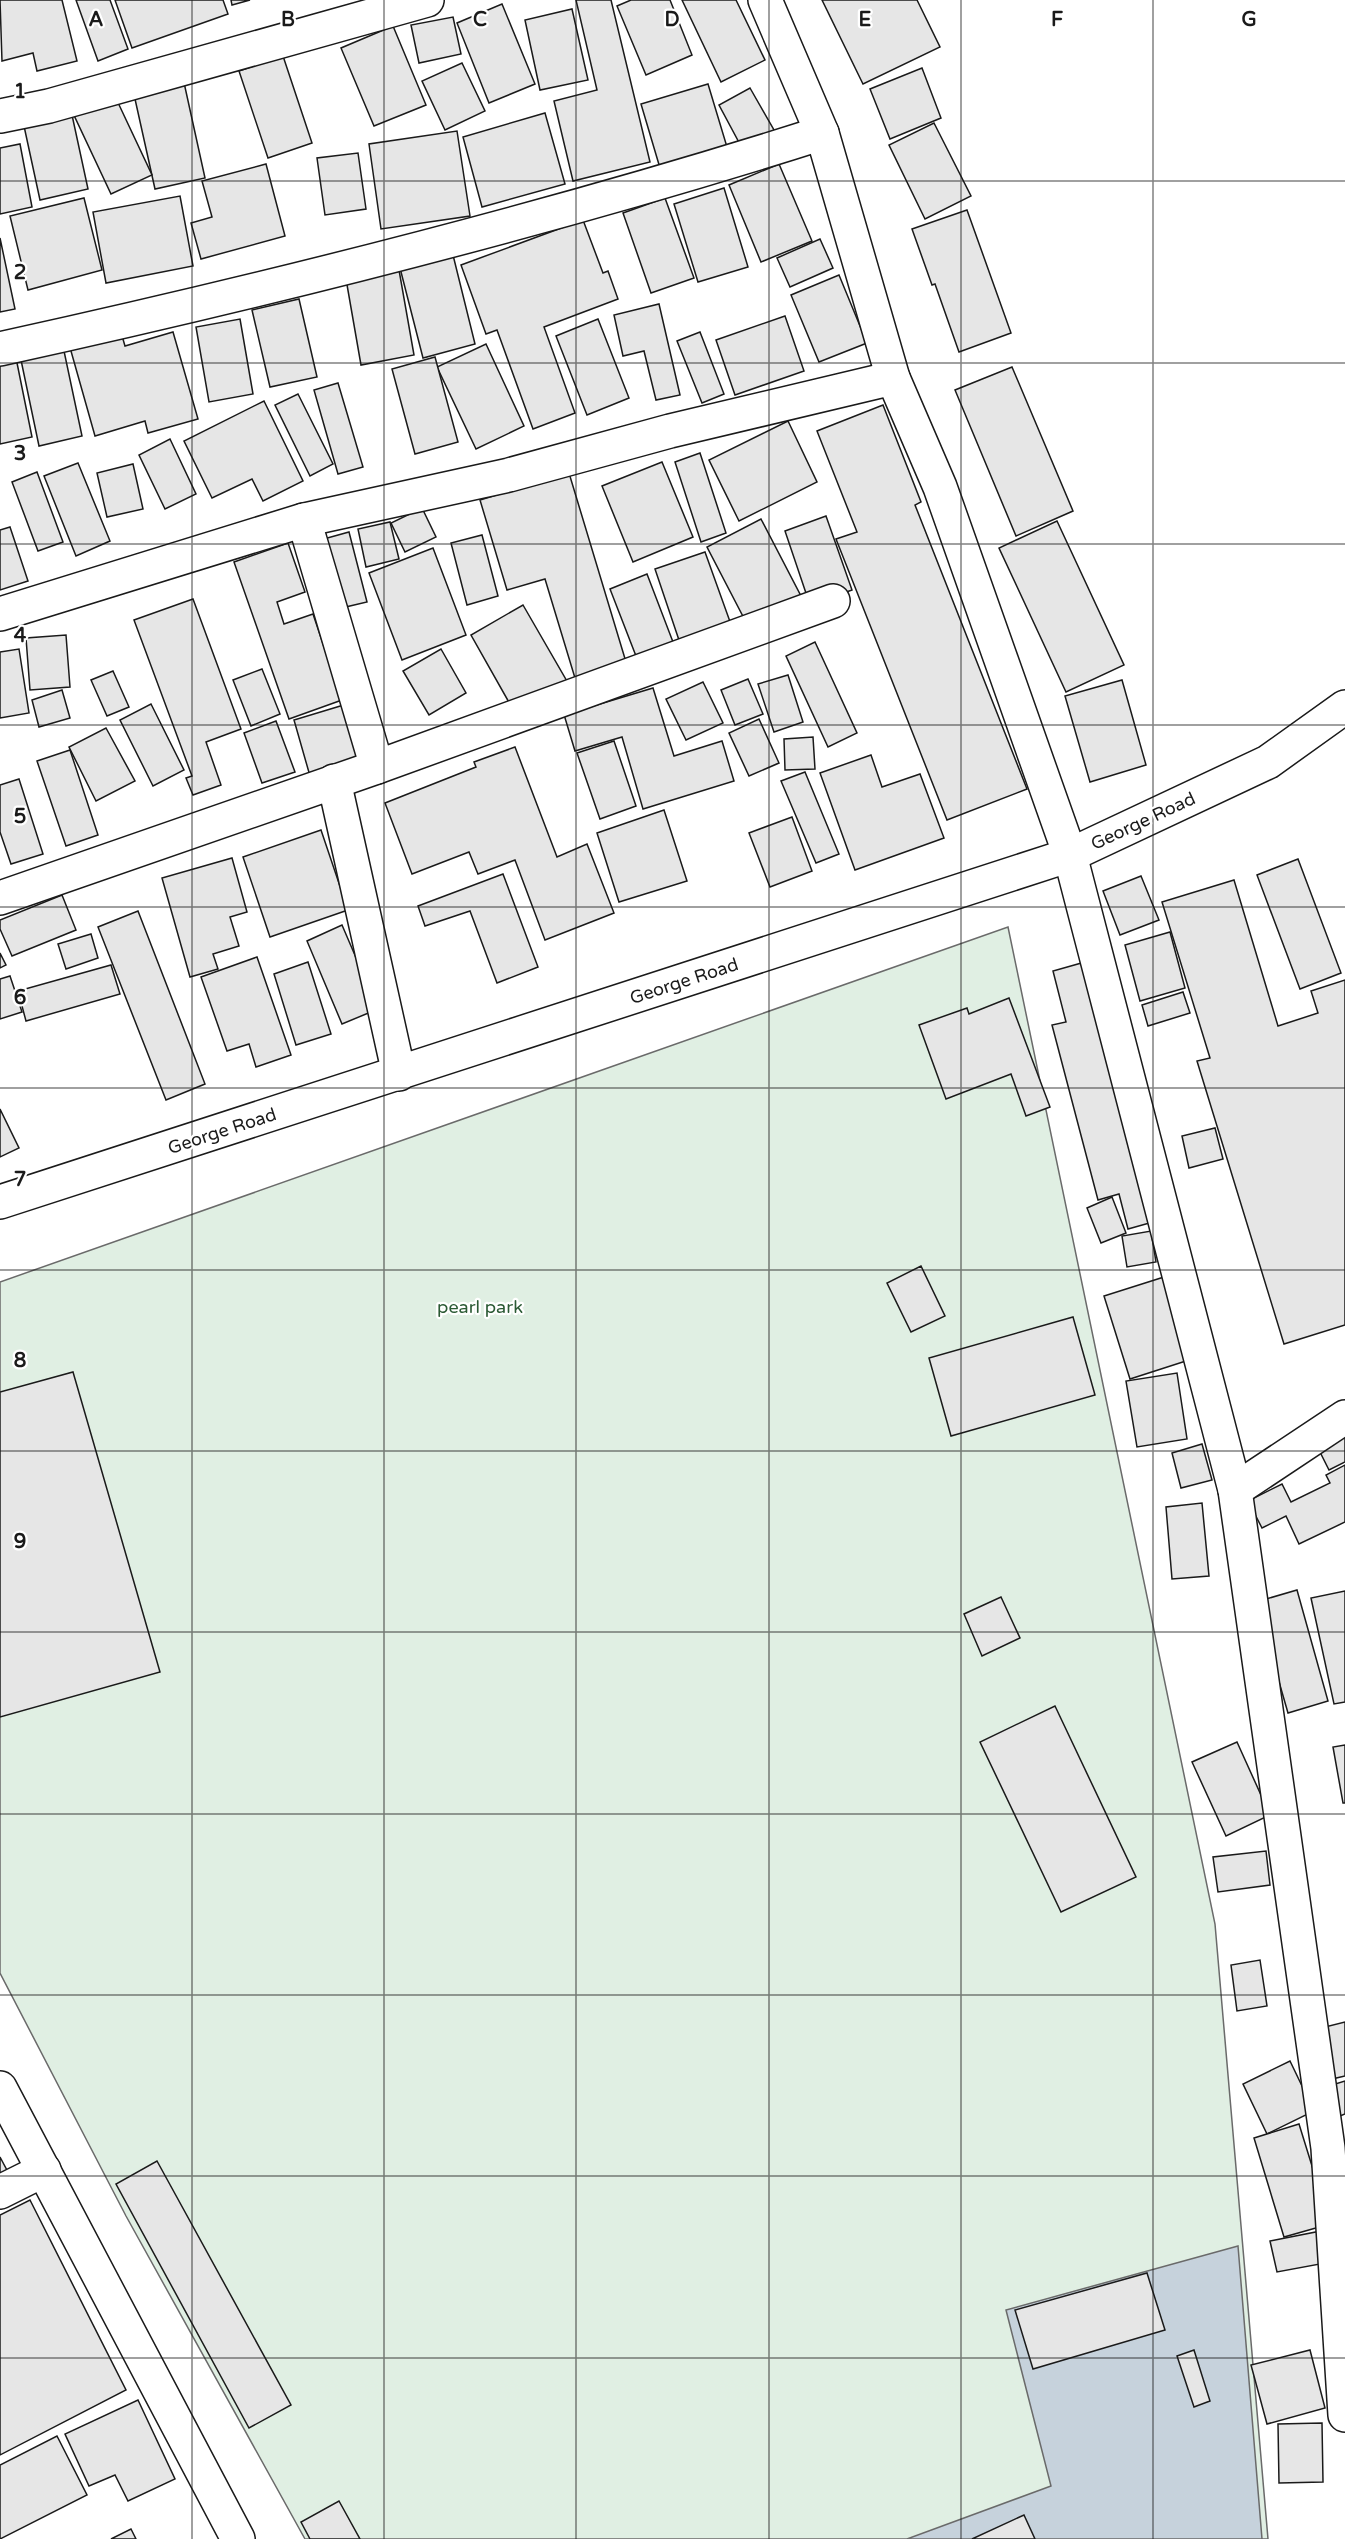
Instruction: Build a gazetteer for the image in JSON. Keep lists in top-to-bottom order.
{
  "streets": {
    "street": ["George Road"]
  },
  "parks": ["pearl park"],
  "grid": {
    "columns": [
      "A",
      "B",
      "C",
      "D",
      "E",
      "F",
      "G"
    ],
    "rows": [
      "1",
      "2",
      "3",
      "4",
      "5",
      "6",
      "7",
      "8",
      "9"
    ]
  }
}
